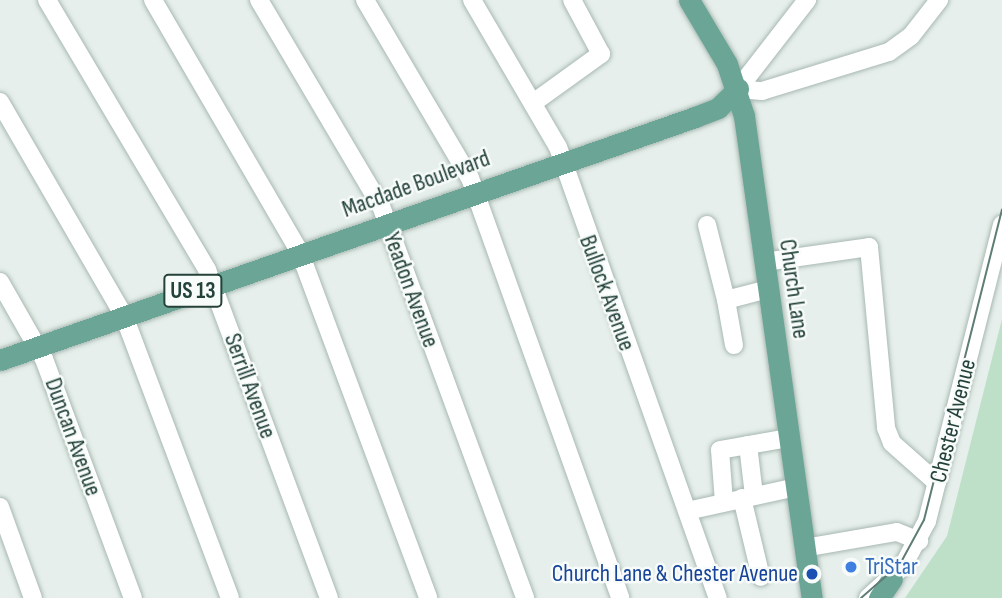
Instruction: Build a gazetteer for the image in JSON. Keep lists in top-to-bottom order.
{
  "streets": {
    "main road": ["Macdade Boulevard", "Church Lane", "US 13"],
    "street": [
      "Yeadon Avenue",
      "Bullock Avenue",
      "Serrill Avenue",
      "Chester Avenue",
      "Duncan Avenue"
    ]
  },
  "crossings": [
    ["Macdade Boulevard", "Church Lane"],
    ["Macdade Boulevard", "Yeadon Avenue"],
    ["Macdade Boulevard", "Bullock Avenue"],
    ["Macdade Boulevard", "Serrill Avenue"],
    ["Macdade Boulevard", "Duncan Avenue"]
  ],
  "places": ["TriStar", "Church Lane & Chester Avenue"]
}
